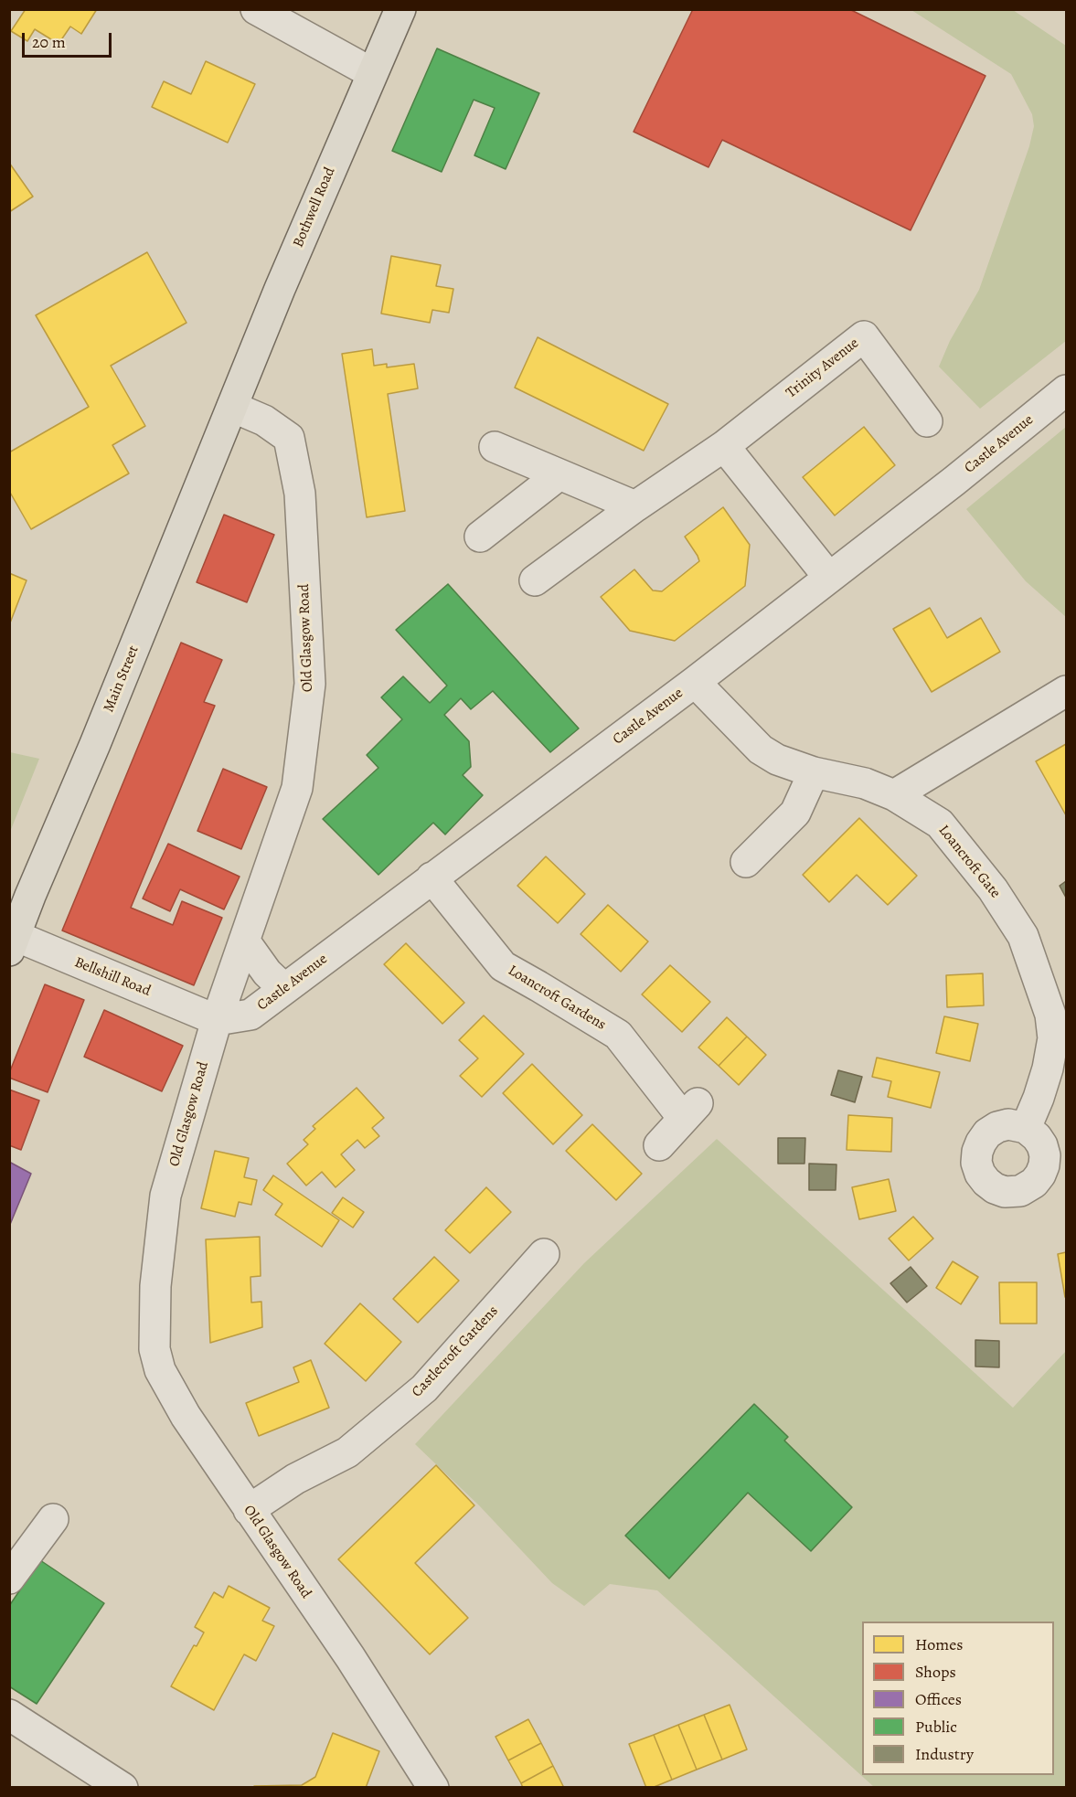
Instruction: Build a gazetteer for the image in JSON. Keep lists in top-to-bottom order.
{
  "streets": {
    "main road": ["Bothwell Road", "Main Street"],
    "street": [
      "Trinity Avenue",
      "Castle Avenue",
      "Old Glasgow Road",
      "Loancroft Gate",
      "Bellshill Road",
      "Loancroft Gardens",
      "Castlecroft Gardens"
    ]
  },
  "crossings": [
    ["Bothwell Road", "Old Glasgow Road"],
    ["Bothwell Road", "Main Street"],
    ["Castle Avenue", "Old Glasgow Road"],
    ["Castle Avenue", "Loancroft Gate"],
    ["Castle Avenue", "Bellshill Road"],
    ["Castle Avenue", "Loancroft Gardens"],
    ["Old Glasgow Road", "Main Street"],
    ["Old Glasgow Road", "Bellshill Road"],
    ["Old Glasgow Road", "Castlecroft Gardens"],
    ["Main Street", "Bellshill Road"]
  ],
  "legend": [
    "Homes",
    "Shops",
    "Offices",
    "Public",
    "Industry"
  ],
  "scale_bar": "20 m"
}
